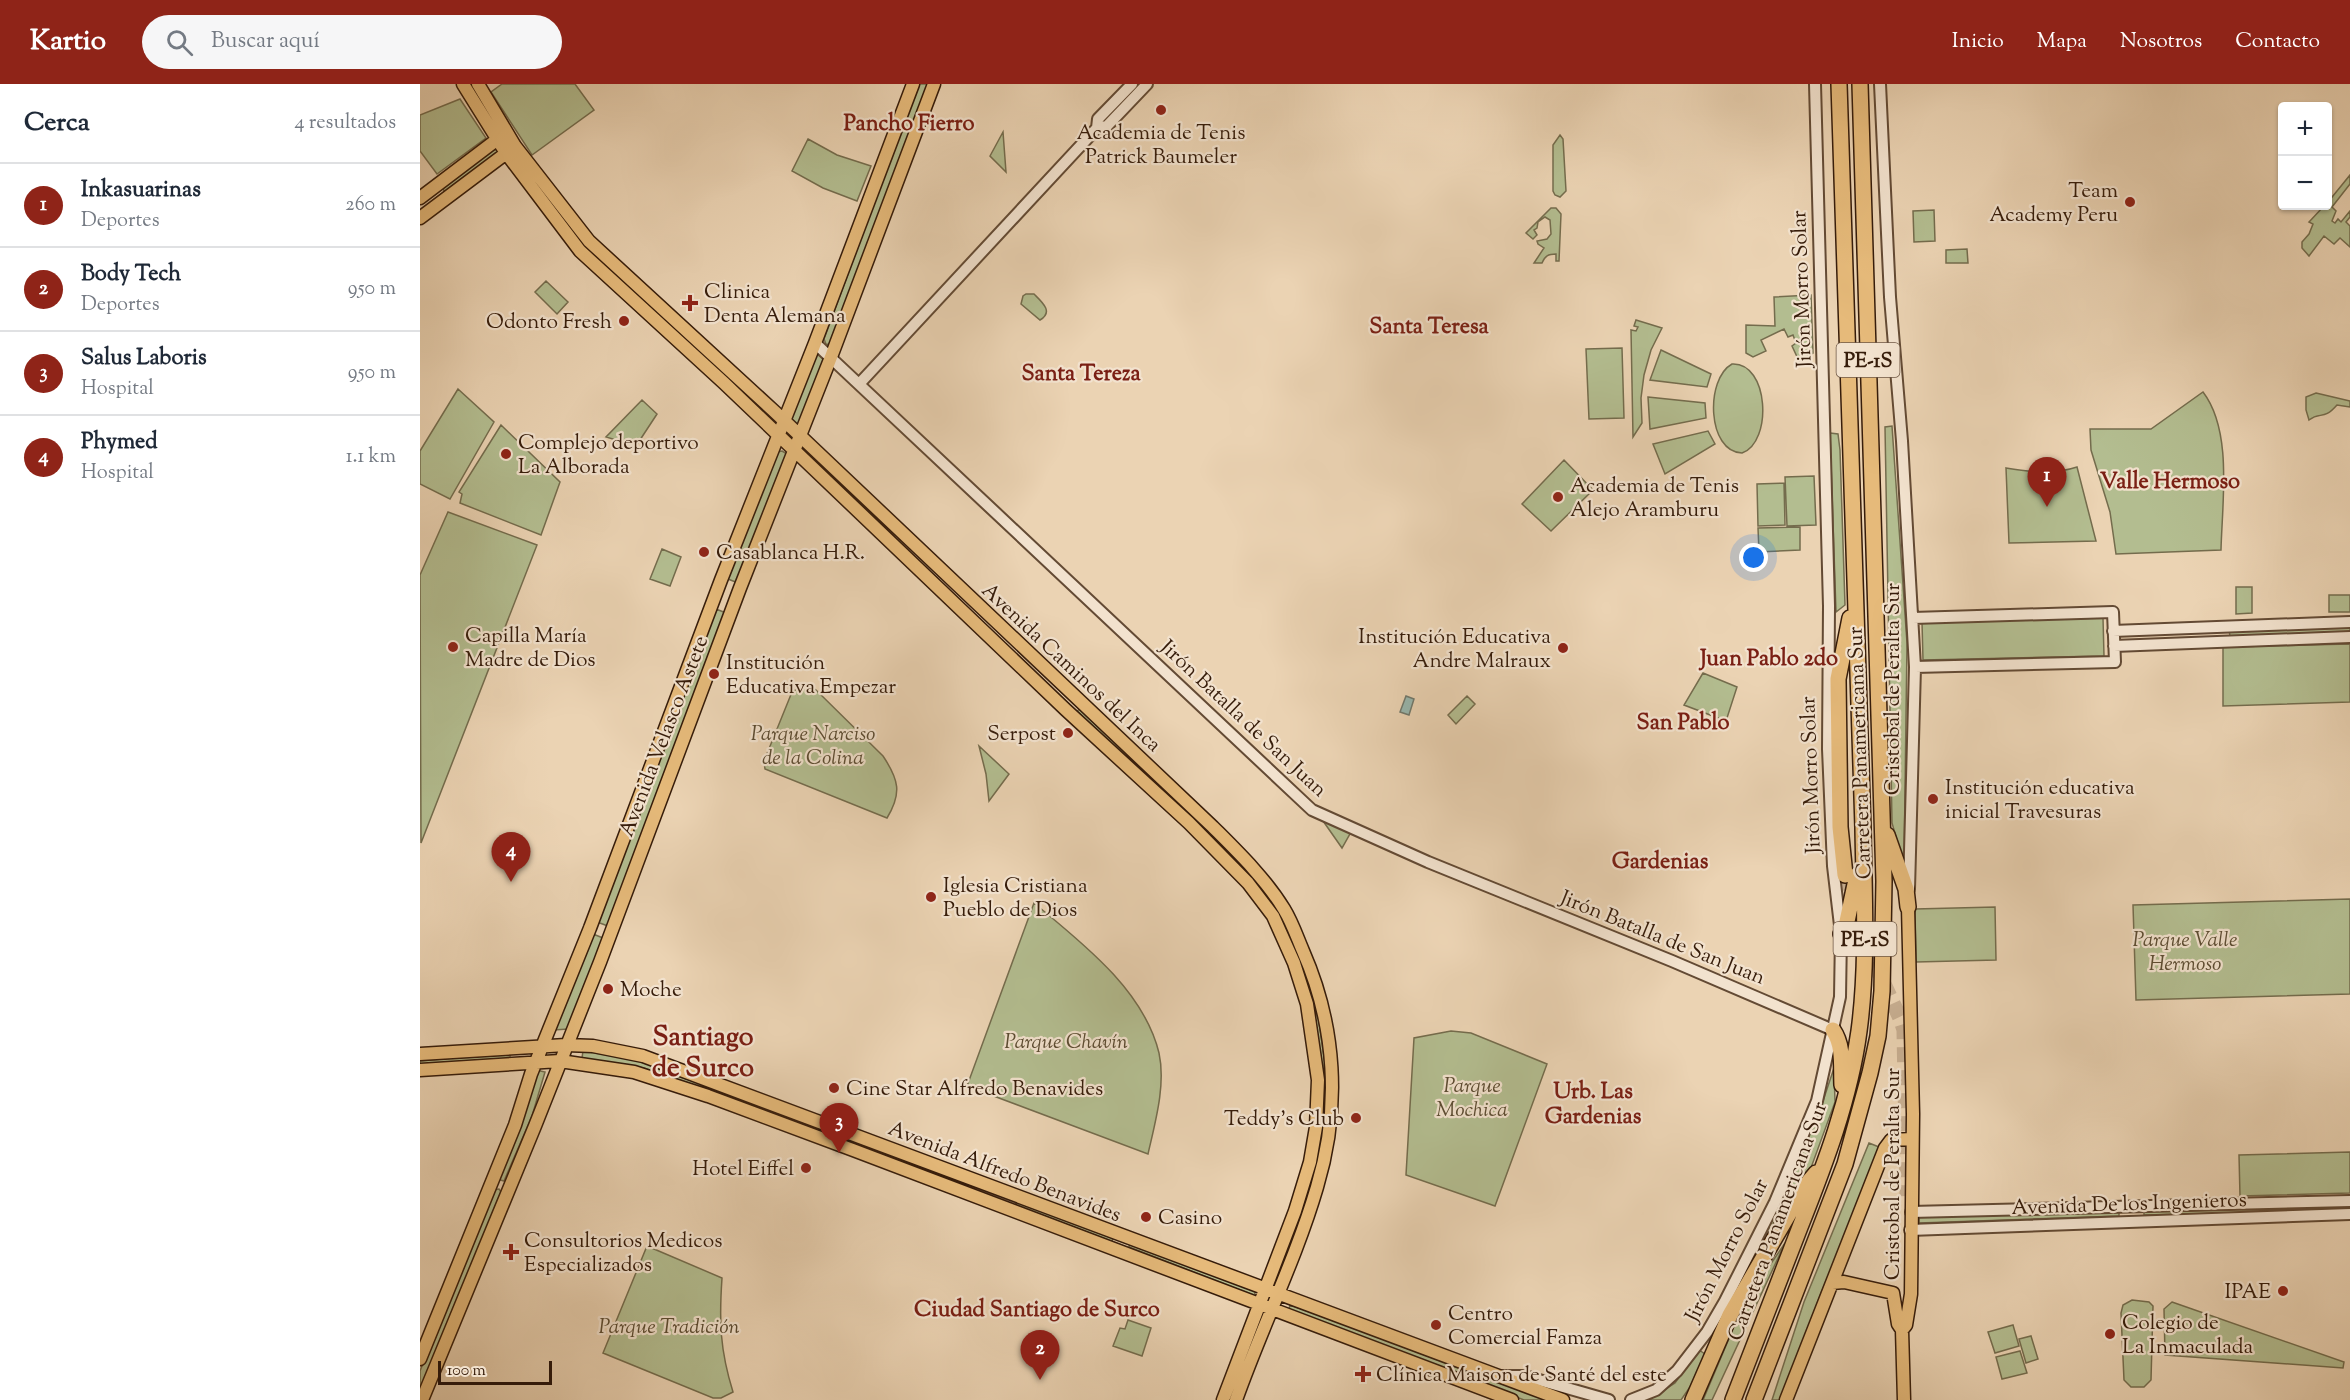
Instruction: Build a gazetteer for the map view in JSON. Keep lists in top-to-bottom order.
{
  "streets": {
    "highway": ["PE-1S", "Carretera Panamericana Sur"],
    "main road": [
      "Avenida Caminos del Inca",
      "Cristobal de Peralta Sur",
      "Avenida Velasco Astete",
      "Avenida Alfredo Benavides"
    ],
    "street": ["Jirón Morro Solar", "Jirón Batalla de San Juan", "Avenida De los Ingenieros"]
  },
  "crossings": [
    ["Jirón Morro Solar", "Jirón Batalla de San Juan"],
    ["Avenida Caminos del Inca", "Avenida Velasco Astete"],
    ["Avenida Caminos del Inca", "Avenida Alfredo Benavides"],
    ["Cristobal de Peralta Sur", "Avenida De los Ingenieros"],
    ["Jirón Batalla de San Juan", "Avenida Velasco Astete"],
    ["Avenida Velasco Astete", "Avenida Alfredo Benavides"]
  ],
  "districts": [
    "Pancho Fierro",
    "Santa Teresa",
    "Santa Tereza",
    "Valle Hermoso",
    "Juan Pablo 2do",
    "San Pablo",
    "Gardenias",
    "Santiago de Surco",
    "Urb. Las Gardenias",
    "Ciudad Santiago de Surco"
  ],
  "parks": [
    "Parque Narciso de la Colina",
    "Parque Valle Hermoso",
    "Parque Chavín",
    "Parque Mochica",
    "Parque Tradición"
  ],
  "places": {
    "other": [
      "Academia de Tenis Patrick Baumeler",
      "Team Academy Peru",
      "Odonto Fresh",
      "Complejo deportivo La Alborada",
      "Academia de Tenis Alejo Aramburu",
      "Casablanca H.R.",
      "Capilla María Madre de Dios",
      "Institución Educativa Andre Malraux",
      "Institución Educativa Empezar",
      "Serpost",
      "Institución educativa inicial Travesuras",
      "Iglesia Cristiana Pueblo de Dios",
      "Moche",
      "Cine Star Alfredo Benavides",
      "Teddy's Club",
      "Hotel Eiffel",
      "Casino",
      "IPAE",
      "Centro Comercial Famza",
      "Colegio de La Inmaculada"
    ],
    "health": ["Clinica Denta Alemana", "Consultorios Medicos Especializados", "Clínica Maison de Santé del este"]
  },
  "scale_bar": "100 m",
  "page": {
    "header": "Kartio",
    "search": "Buscar aquí",
    "nav": [
      "Inicio",
      "Mapa",
      "Nosotros",
      "Contacto"
    ],
    "heading": ["Cerca", "4 resultados"],
    "map_buttons": ["+", "−"],
    "list": [
      {
        "mark": "1",
        "name": "Inkasuarinas",
        "note": "Deportes",
        "value": "260 m"
      },
      {
        "mark": "2",
        "name": "Body Tech",
        "note": "Deportes",
        "value": "950 m"
      },
      {
        "mark": "3",
        "name": "Salus Laboris",
        "note": "Hospital",
        "value": "950 m"
      },
      {
        "mark": "4",
        "name": "Phymed",
        "note": "Hospital",
        "value": "1.1 km"
      }
    ],
    "pins": [
      "1",
      "4",
      "3",
      "2"
    ],
    "scale": "100 m"
  }
}
